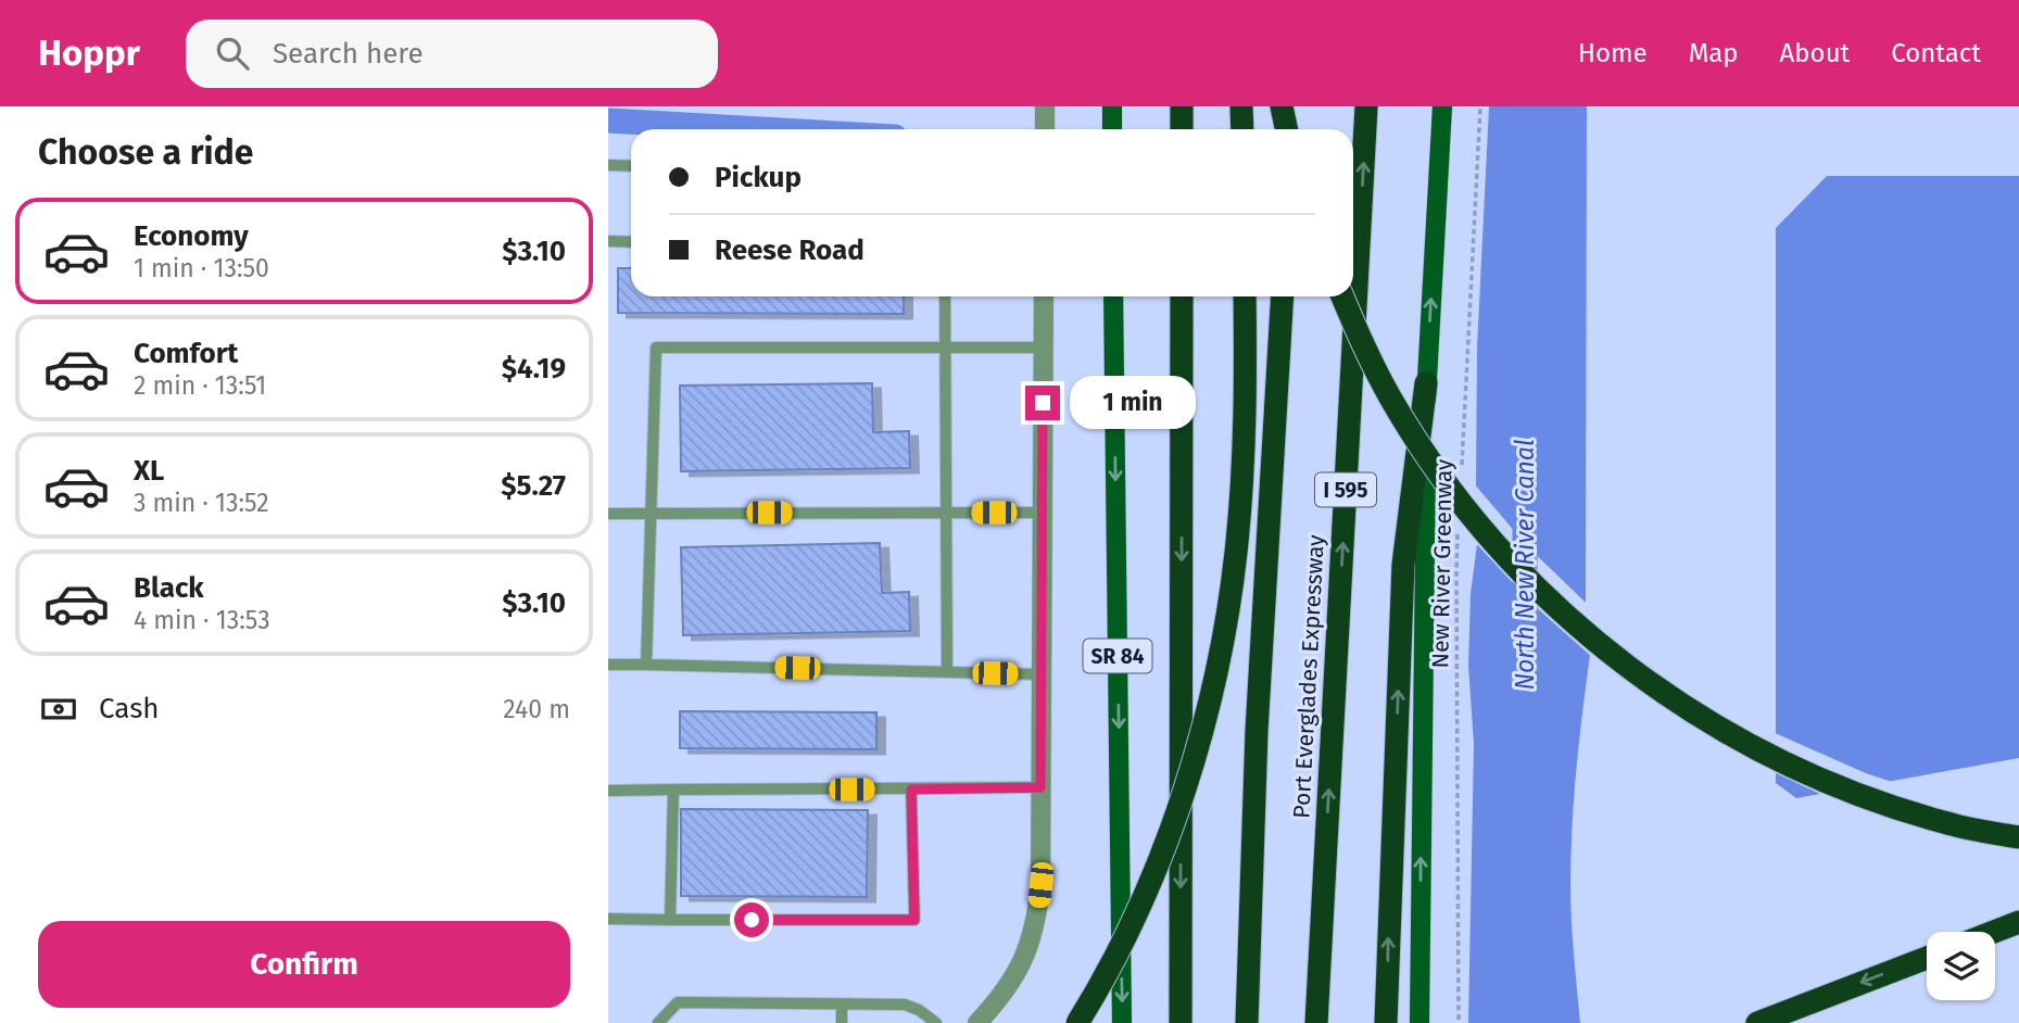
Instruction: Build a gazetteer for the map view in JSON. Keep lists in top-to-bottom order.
{
  "streets": {
    "highway": ["I 595", "Port Everglades Expressway"],
    "main road": ["SR 84"],
    "path": ["New River Greenway"]
  },
  "water": ["North New River Canal"],
  "page": {
    "header": "Hoppr",
    "search": "Search here",
    "nav": [
      "Home",
      "Map",
      "About",
      "Contact"
    ],
    "heading": "Choose a ride",
    "banner": ["Pickup", "Reese Road"],
    "list": [
      {
        "name": "Economy",
        "note": "1 min · 13:50",
        "value": "$3.10"
      },
      {
        "name": "Comfort",
        "note": "2 min · 13:51",
        "value": "$4.19"
      },
      {
        "name": "XL",
        "note": "3 min · 13:52",
        "value": "$5.27"
      },
      {
        "name": "Black",
        "note": "4 min · 13:53",
        "value": "$3.10"
      }
    ],
    "bubble": "1 min",
    "pay": ["Cash", "240 m"],
    "buttons": "Confirm"
  }
}
